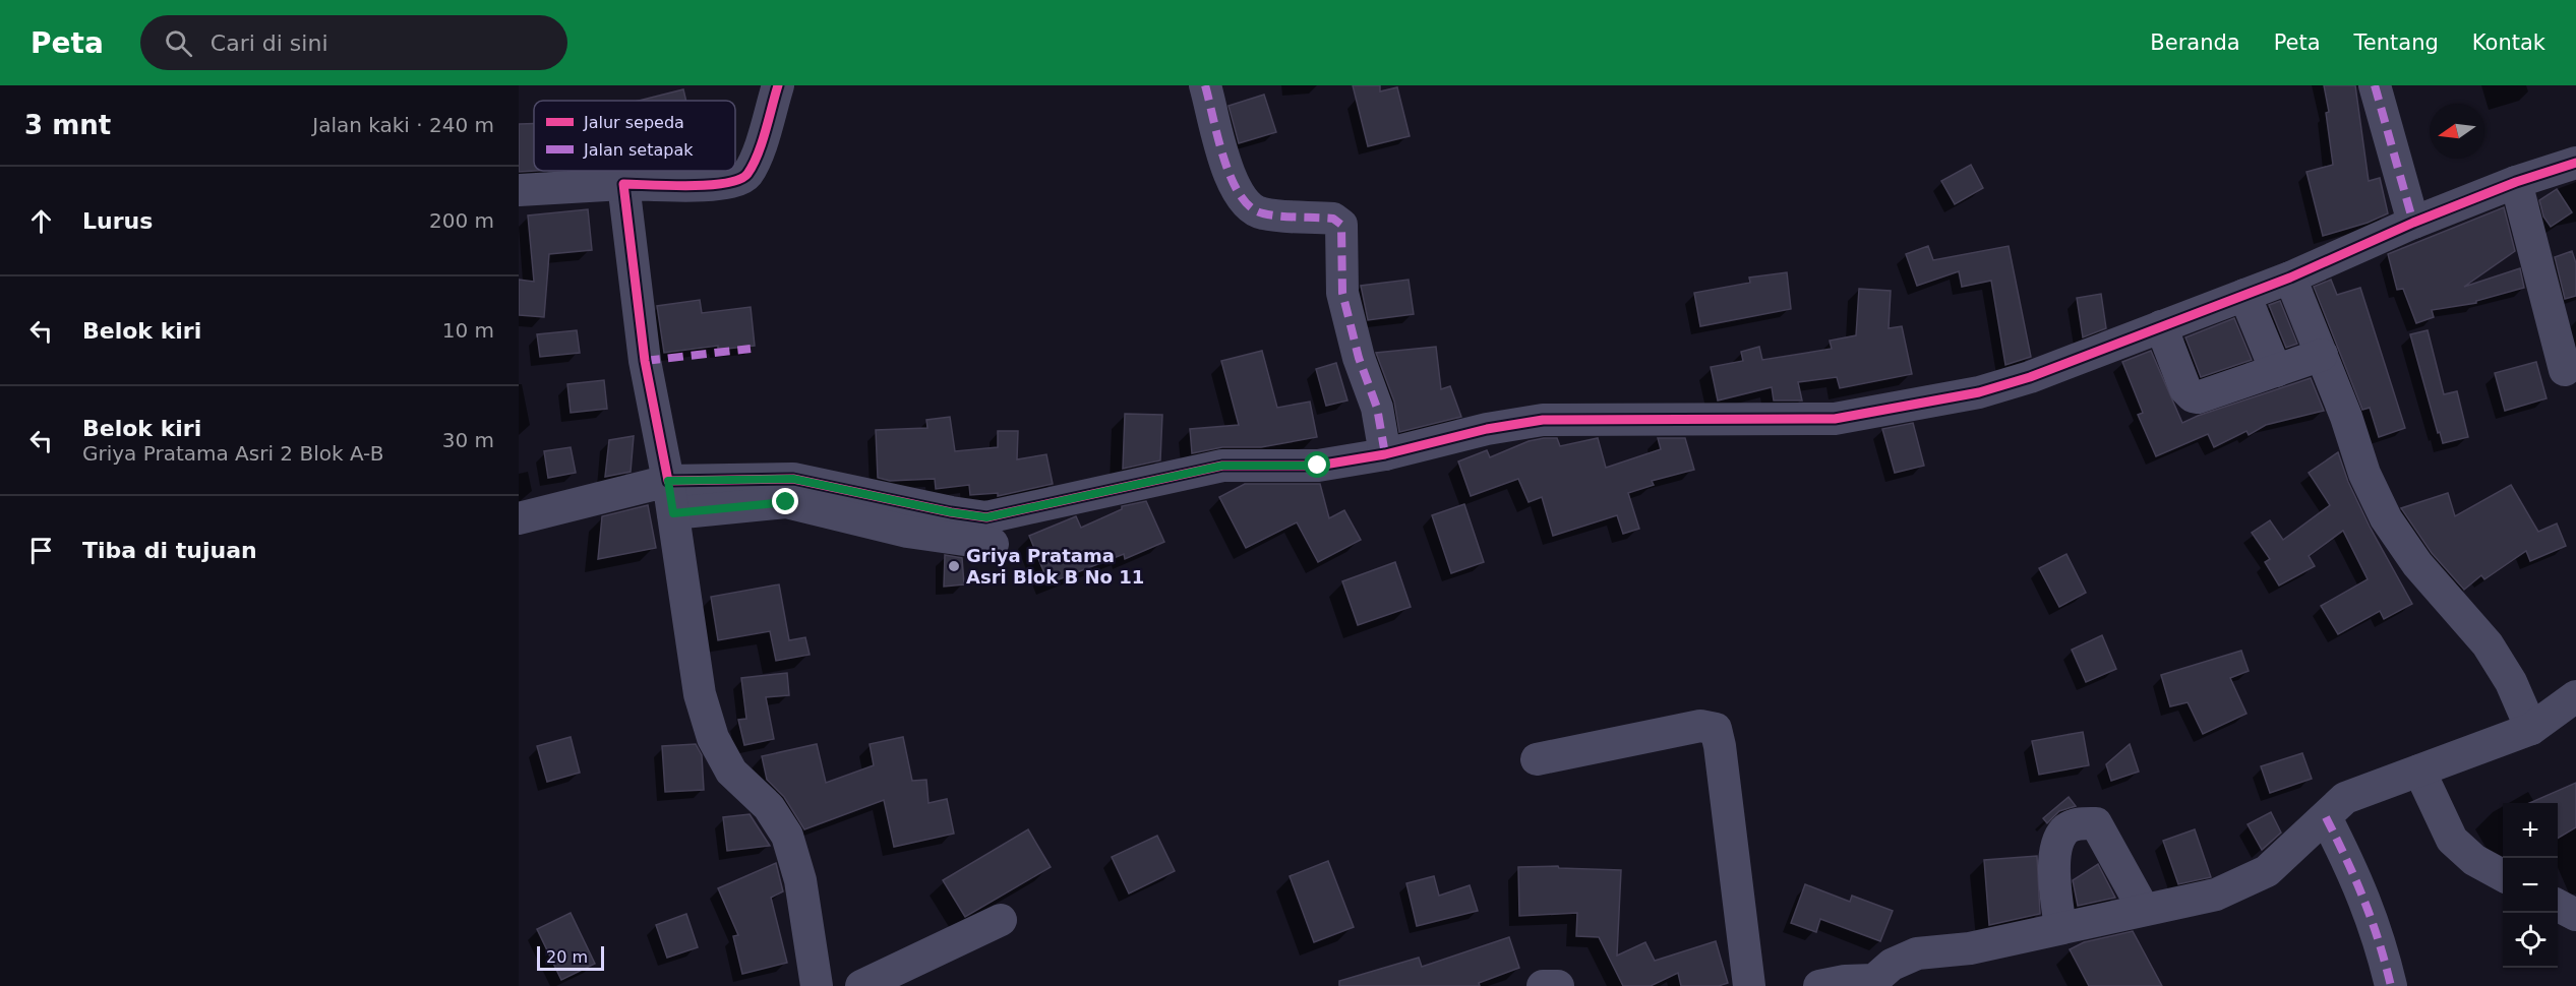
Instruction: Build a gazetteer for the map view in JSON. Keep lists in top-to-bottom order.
{
  "places": ["Griya Pratama Asri Blok B No 11"],
  "legend": ["Jalur sepeda", "Jalan setapak"],
  "scale_bar": "20 m",
  "north": "left",
  "page": {
    "header": "Peta",
    "search": "Cari di sini",
    "nav": [
      "Beranda",
      "Peta",
      "Tentang",
      "Kontak"
    ],
    "heading": ["3 mnt", "Jalan kaki · 240 m"],
    "list": [
      ["Lurus", "200 m"],
      ["Belok kiri", "10 m"],
      ["Belok kiri", "Griya Pratama Asri 2 Blok A-B", "30 m"],
      "Tiba di tujuan"
    ],
    "map_buttons": ["+", "−"],
    "scale": "20 m"
  }
}
